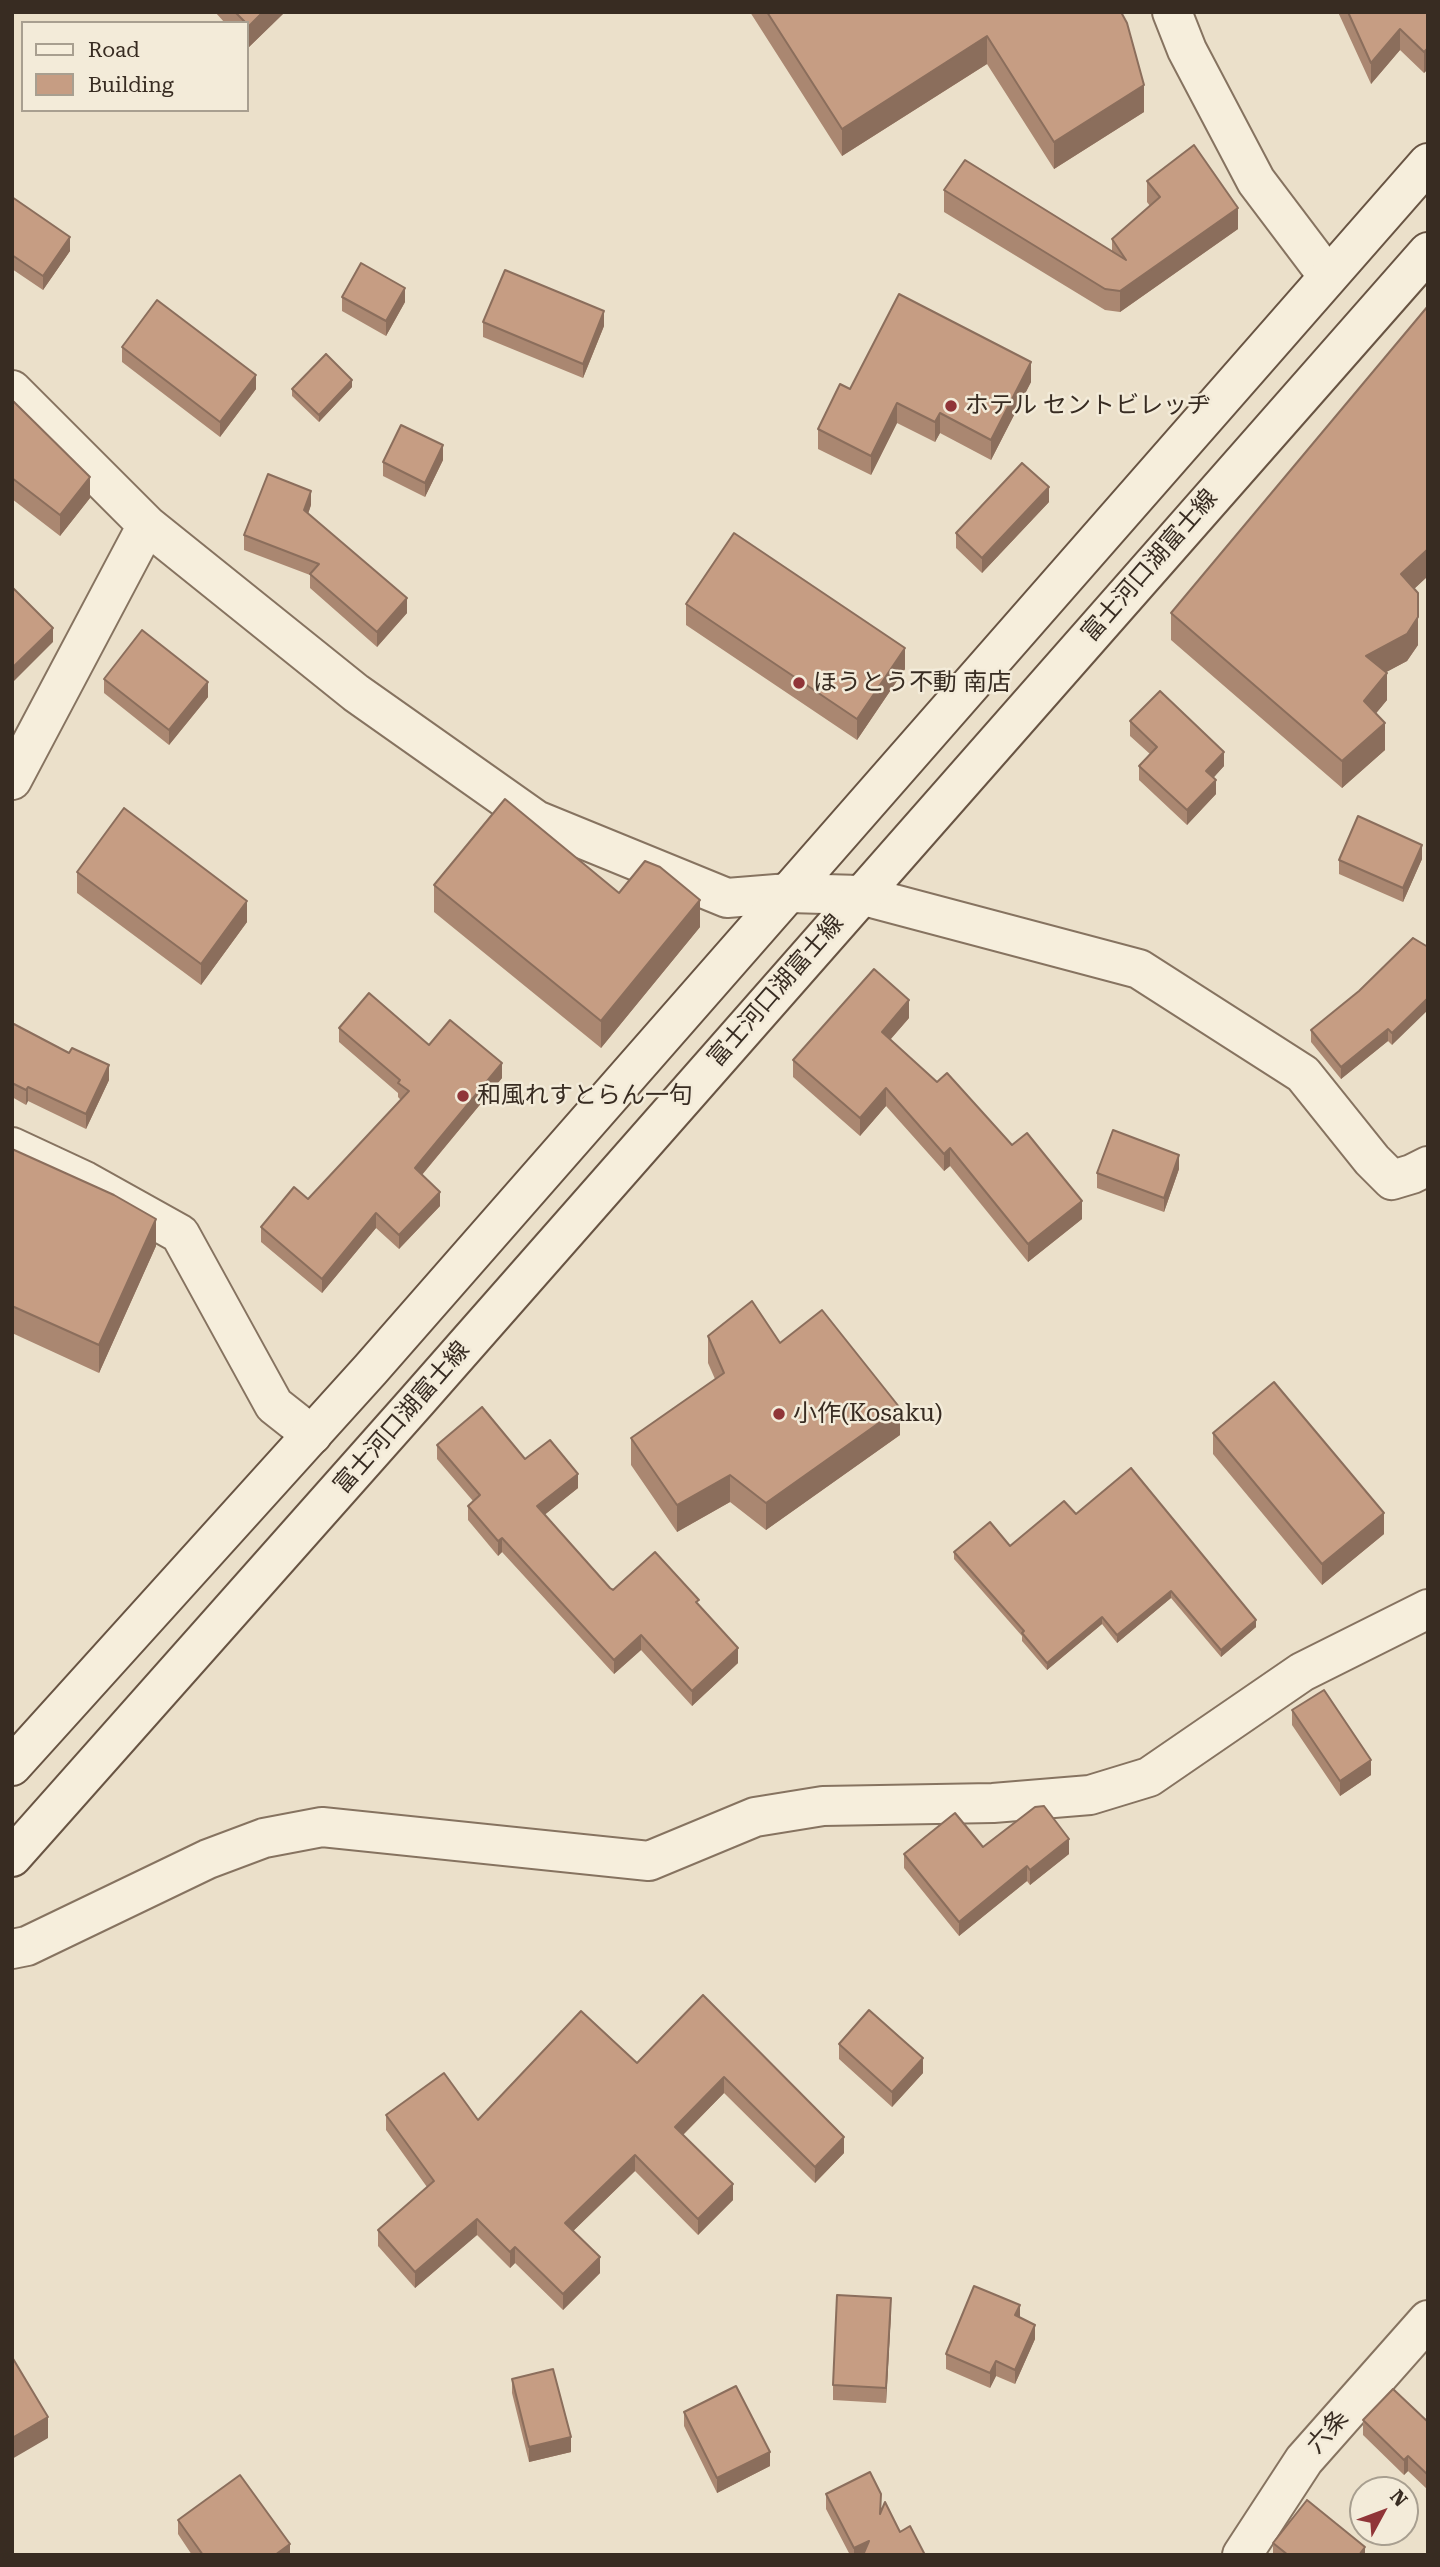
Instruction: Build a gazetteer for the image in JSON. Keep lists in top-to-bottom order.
{
  "streets": {
    "street": ["富士河口湖富士線", "六条"]
  },
  "places": [
    "ホテル セントビレッヂ",
    "ほうとう不動 南店",
    "和風れすとらん一句",
    "小作(Kosaku)"
  ],
  "legend": ["Road", "Building"],
  "north": "top right"
}
